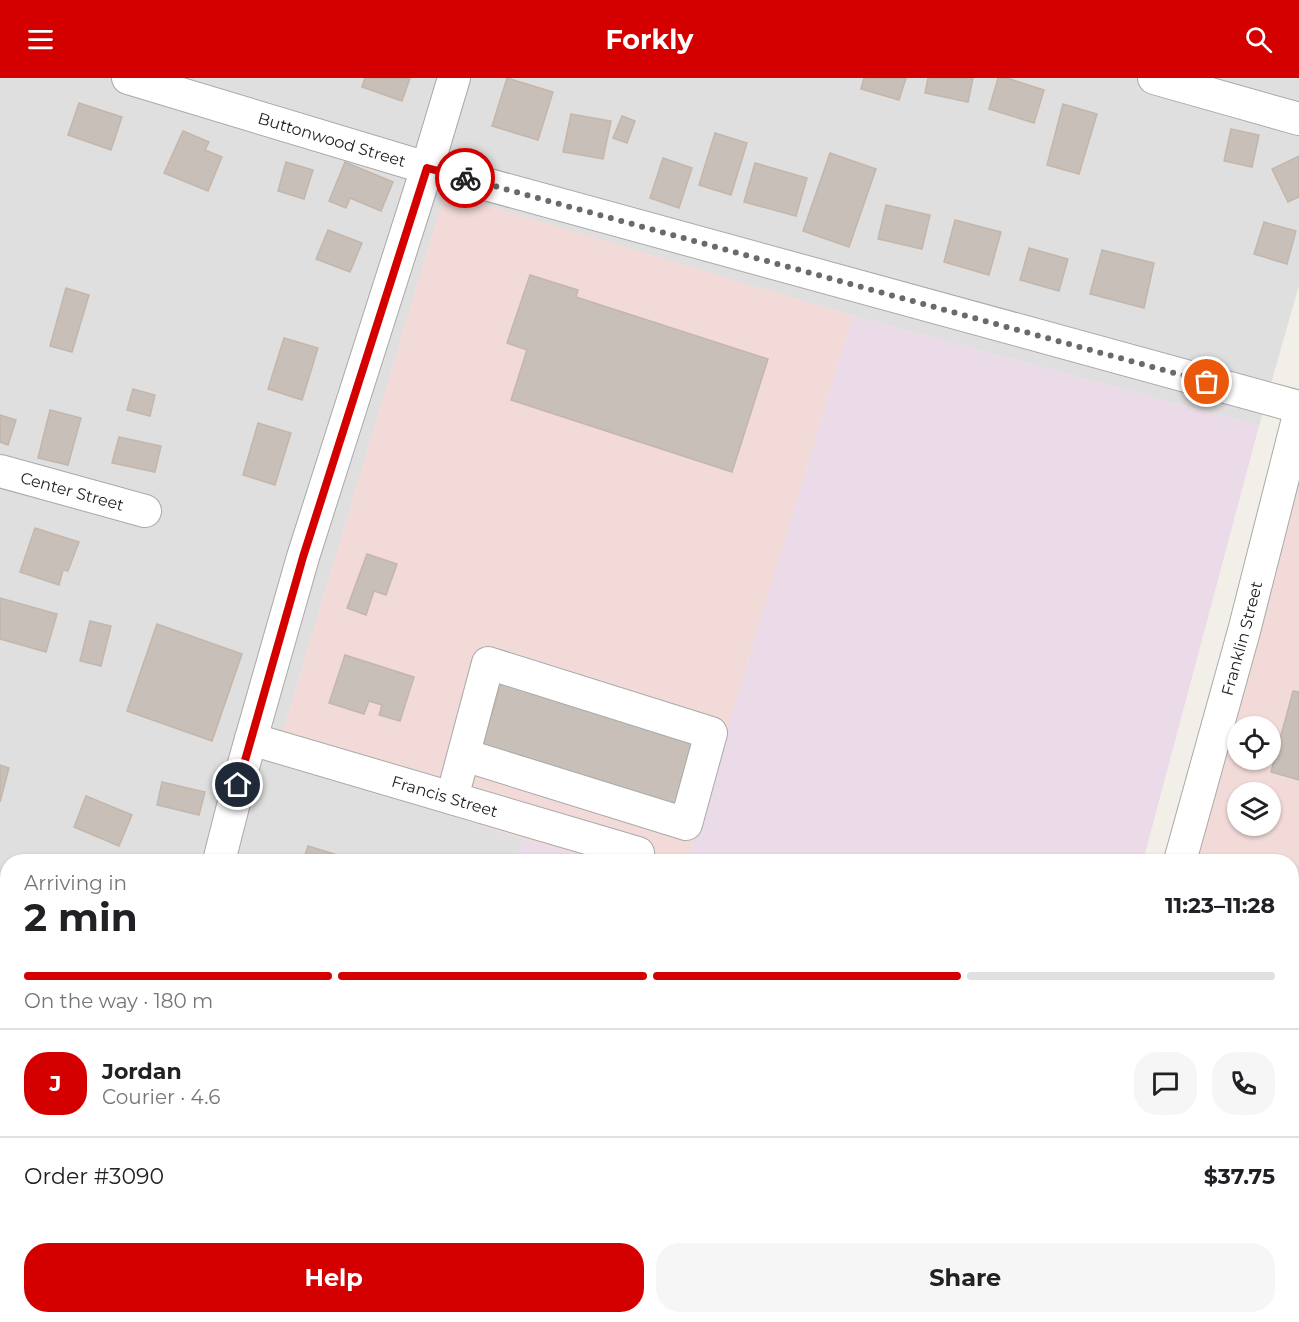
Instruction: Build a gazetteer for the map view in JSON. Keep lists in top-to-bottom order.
{
  "streets": {
    "street": [
      "Buttonwood Street",
      "Center Street",
      "Franklin Street",
      "Francis Street"
    ]
  },
  "page": {
    "header": "Forkly",
    "heading": ["2 min", "Arriving in", "11:23–11:28"],
    "panel": [
      "Jordan",
      "Courier · 4.6",
      "Order #3090",
      "$37.75"
    ],
    "bar": "On the way · 180 m",
    "round": "J",
    "buttons": ["Help", "Share"]
  }
}
